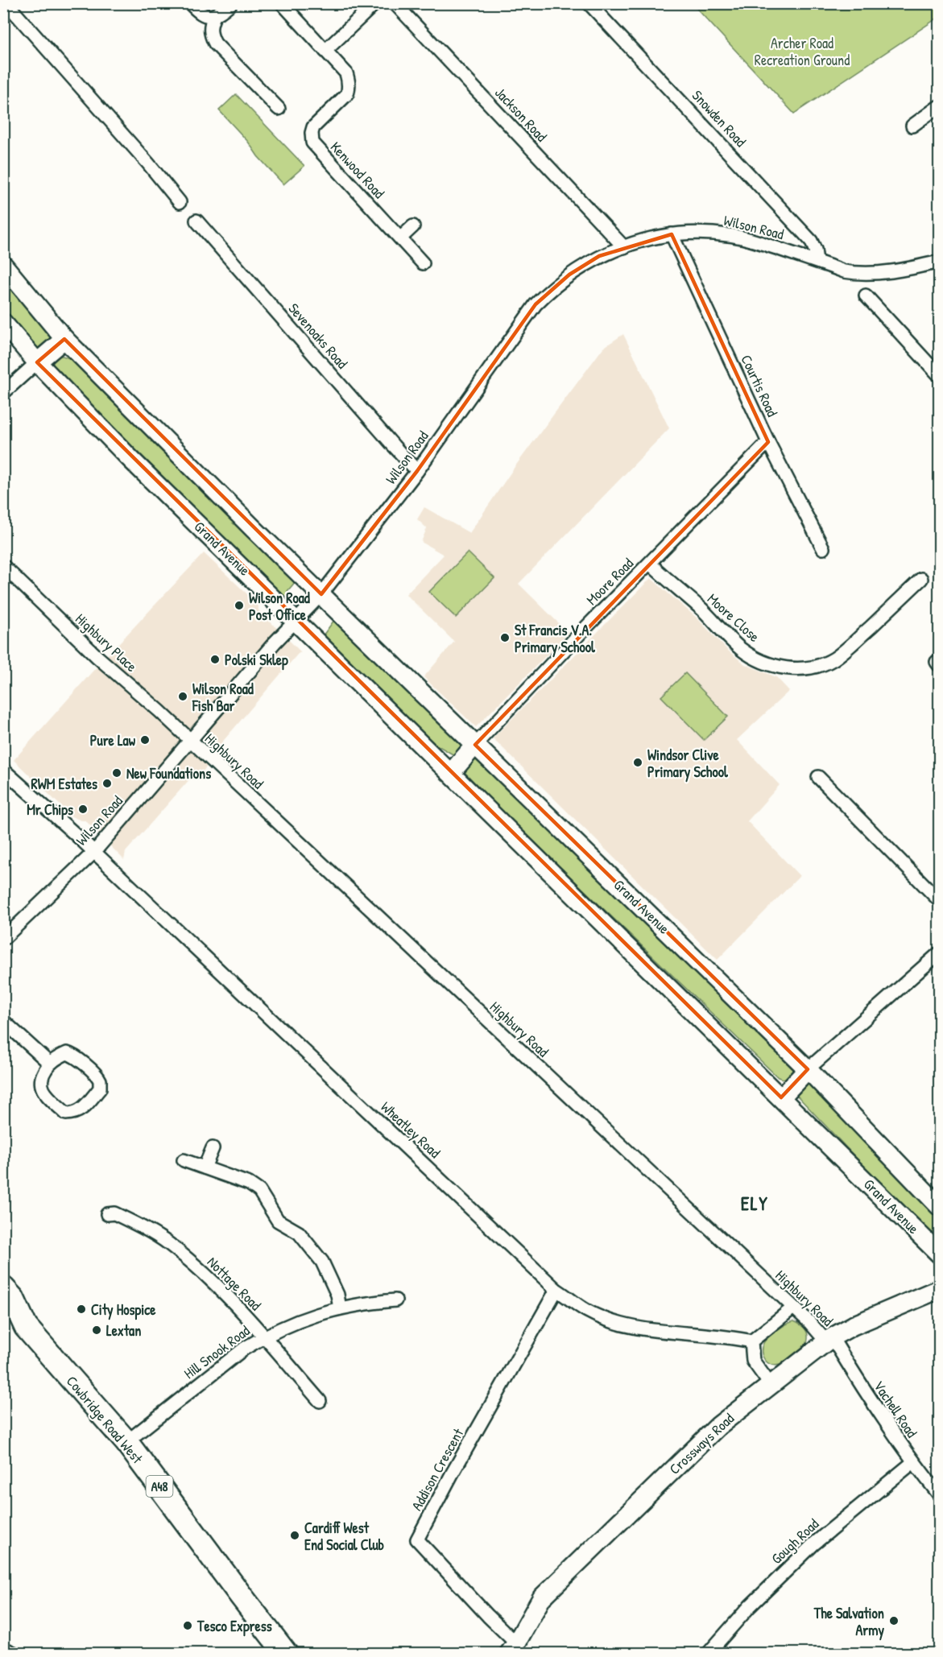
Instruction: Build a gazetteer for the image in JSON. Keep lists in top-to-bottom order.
{
  "streets": {
    "highway": ["Cowbridge Road West", "A48"],
    "street": [
      "Jackson Road",
      "Snowden Road",
      "Kenwood Road",
      "Wilson Road",
      "Sevenoaks Road",
      "Courtis Road",
      "Grand Avenue",
      "Moore Road",
      "Moore Close",
      "Highbury Place",
      "Highbury Road",
      "Wheatley Road",
      "Nottage Road",
      "Hill Snook Road",
      "Vachell Road",
      "Crossways Road",
      "Addison Crescent",
      "Gough Road"
    ]
  },
  "crossings": [
    ["Jackson Road", "Wilson Road"],
    ["Snowden Road", "Wilson Road"],
    ["Wilson Road", "Sevenoaks Road"],
    ["Wilson Road", "Courtis Road"],
    ["Wilson Road", "Grand Avenue"],
    ["Wilson Road", "Highbury Place"],
    ["Wilson Road", "Highbury Road"],
    ["Wilson Road", "Wheatley Road"],
    ["Courtis Road", "Moore Road"],
    ["Grand Avenue", "Moore Road"],
    ["Moore Road", "Moore Close"],
    ["Highbury Place", "Highbury Road"],
    ["Highbury Road", "Vachell Road"],
    ["Highbury Road", "Crossways Road"],
    ["Wheatley Road", "Addison Crescent"],
    ["Nottage Road", "Hill Snook Road"],
    ["Hill Snook Road", "Cowbridge Road West"],
    ["Vachell Road", "Crossways Road"],
    ["Vachell Road", "Gough Road"],
    ["Crossways Road", "Addison Crescent"]
  ],
  "districts": ["ELY"],
  "parks": ["Archer Road Recreation Ground"],
  "places": [
    "Wilson Road Post Office",
    "St Francis V.A. Primary School",
    "Polski Sklep",
    "Wilson Road Fish Bar",
    "Pure Law",
    "Windsor Clive Primary School",
    "New Foundations",
    "RWM Estates",
    "Mr Chips",
    "City Hospice",
    "Lextan",
    "Cardiff West End Social Club",
    "The Salvation Army",
    "Tesco Express"
  ]
}
